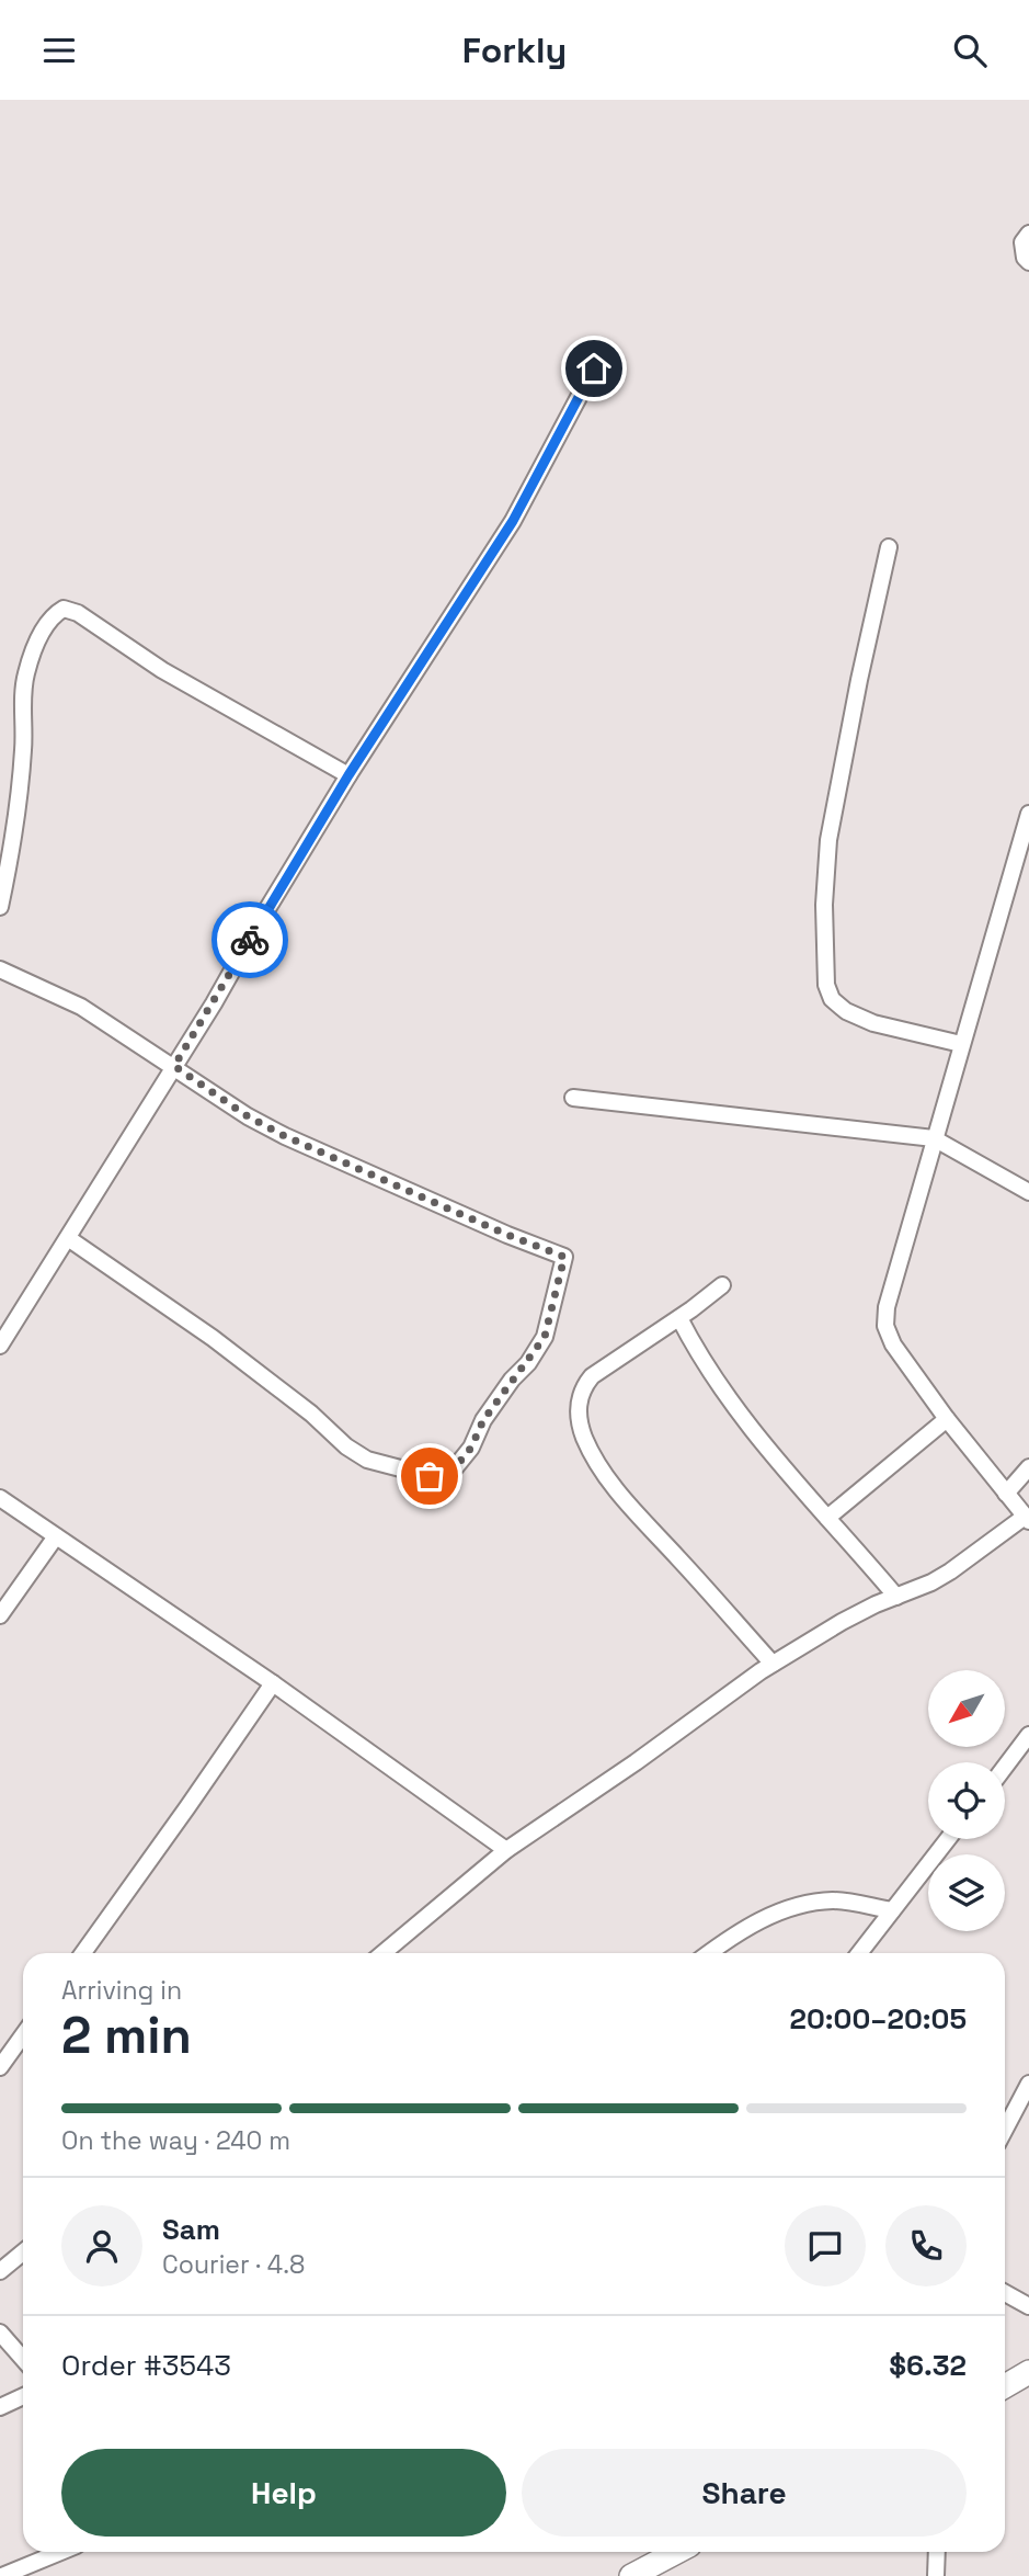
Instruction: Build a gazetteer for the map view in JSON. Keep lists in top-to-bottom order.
{
  "north": "bottom left",
  "page": {
    "header": "Forkly",
    "heading": ["2 min", "Arriving in", "20:00–20:05"],
    "panel": [
      "Sam",
      "Courier · 4.8",
      "Order #3543",
      "$6.32"
    ],
    "bar": "On the way · 240 m",
    "buttons": ["Help", "Share"]
  }
}
